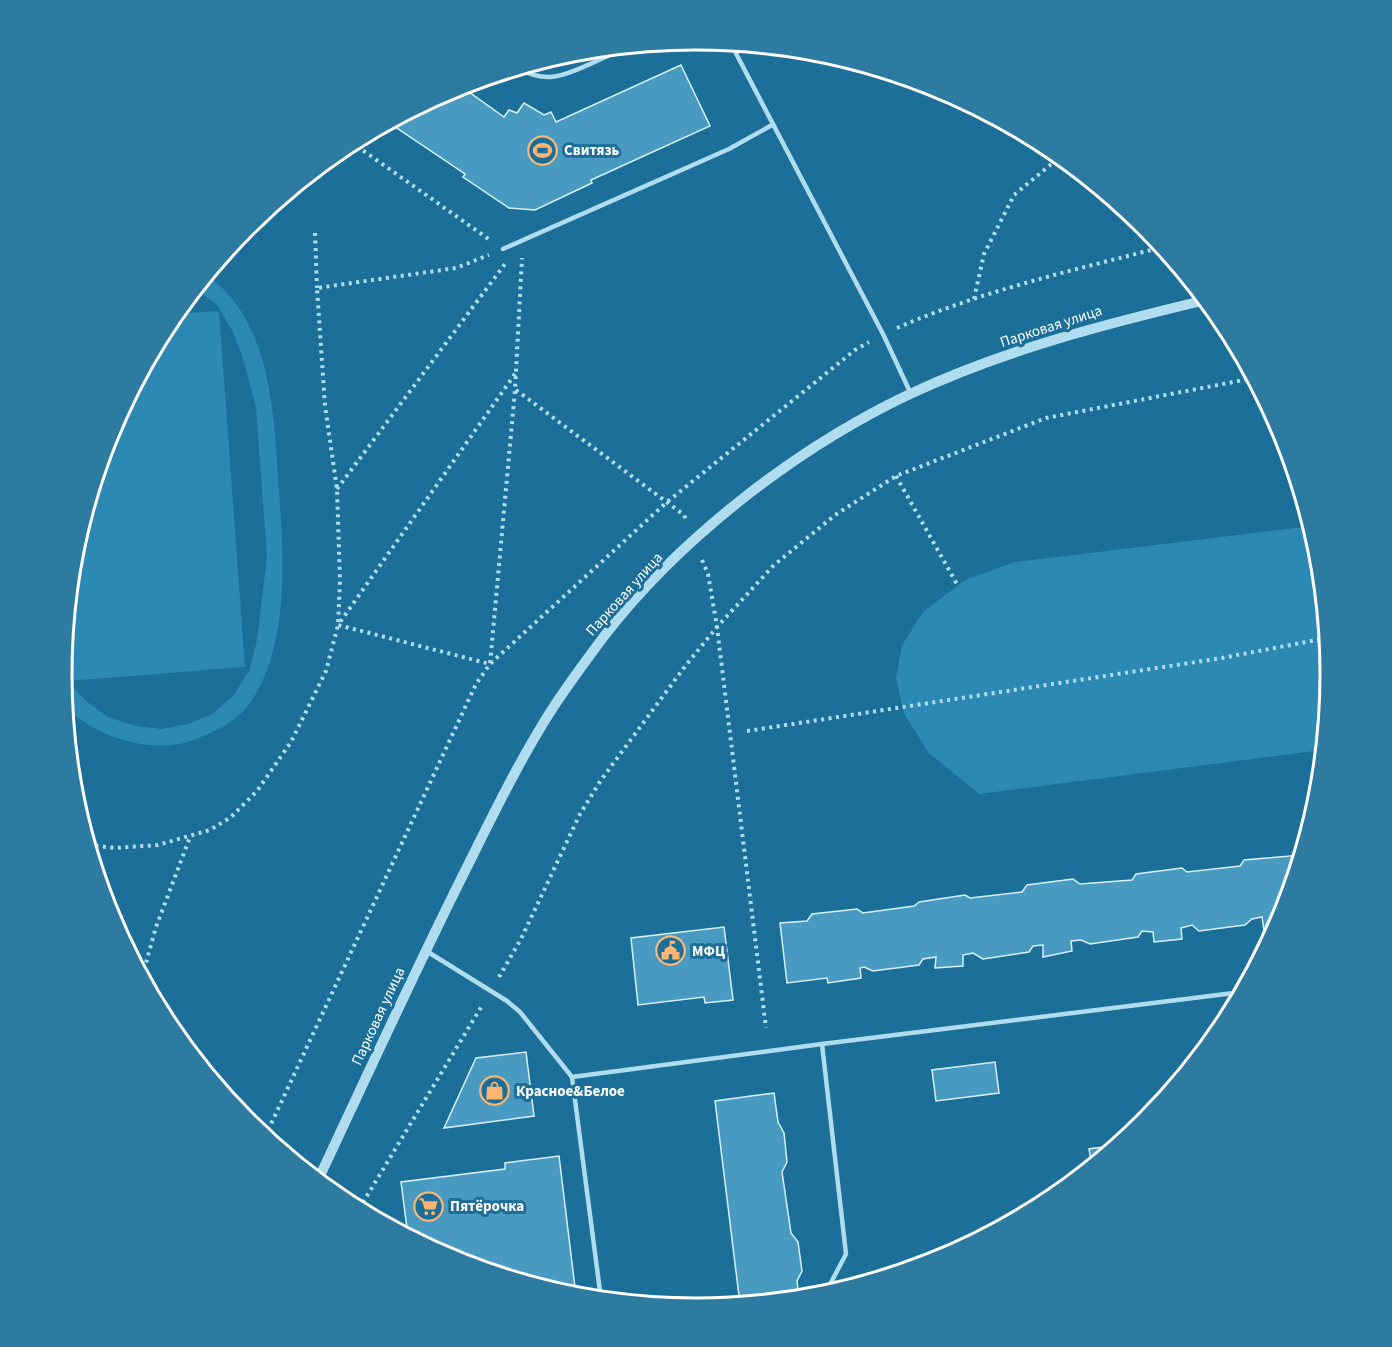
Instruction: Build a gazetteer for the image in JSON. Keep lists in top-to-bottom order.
{
  "streets": {
    "street": ["Парковая улица"]
  },
  "places": {
    "sports": ["Свитязь"],
    "public building": ["МФЦ"],
    "shop": ["Красное&Белое"],
    "supermarket": ["Пятёрочка"]
  }
}
